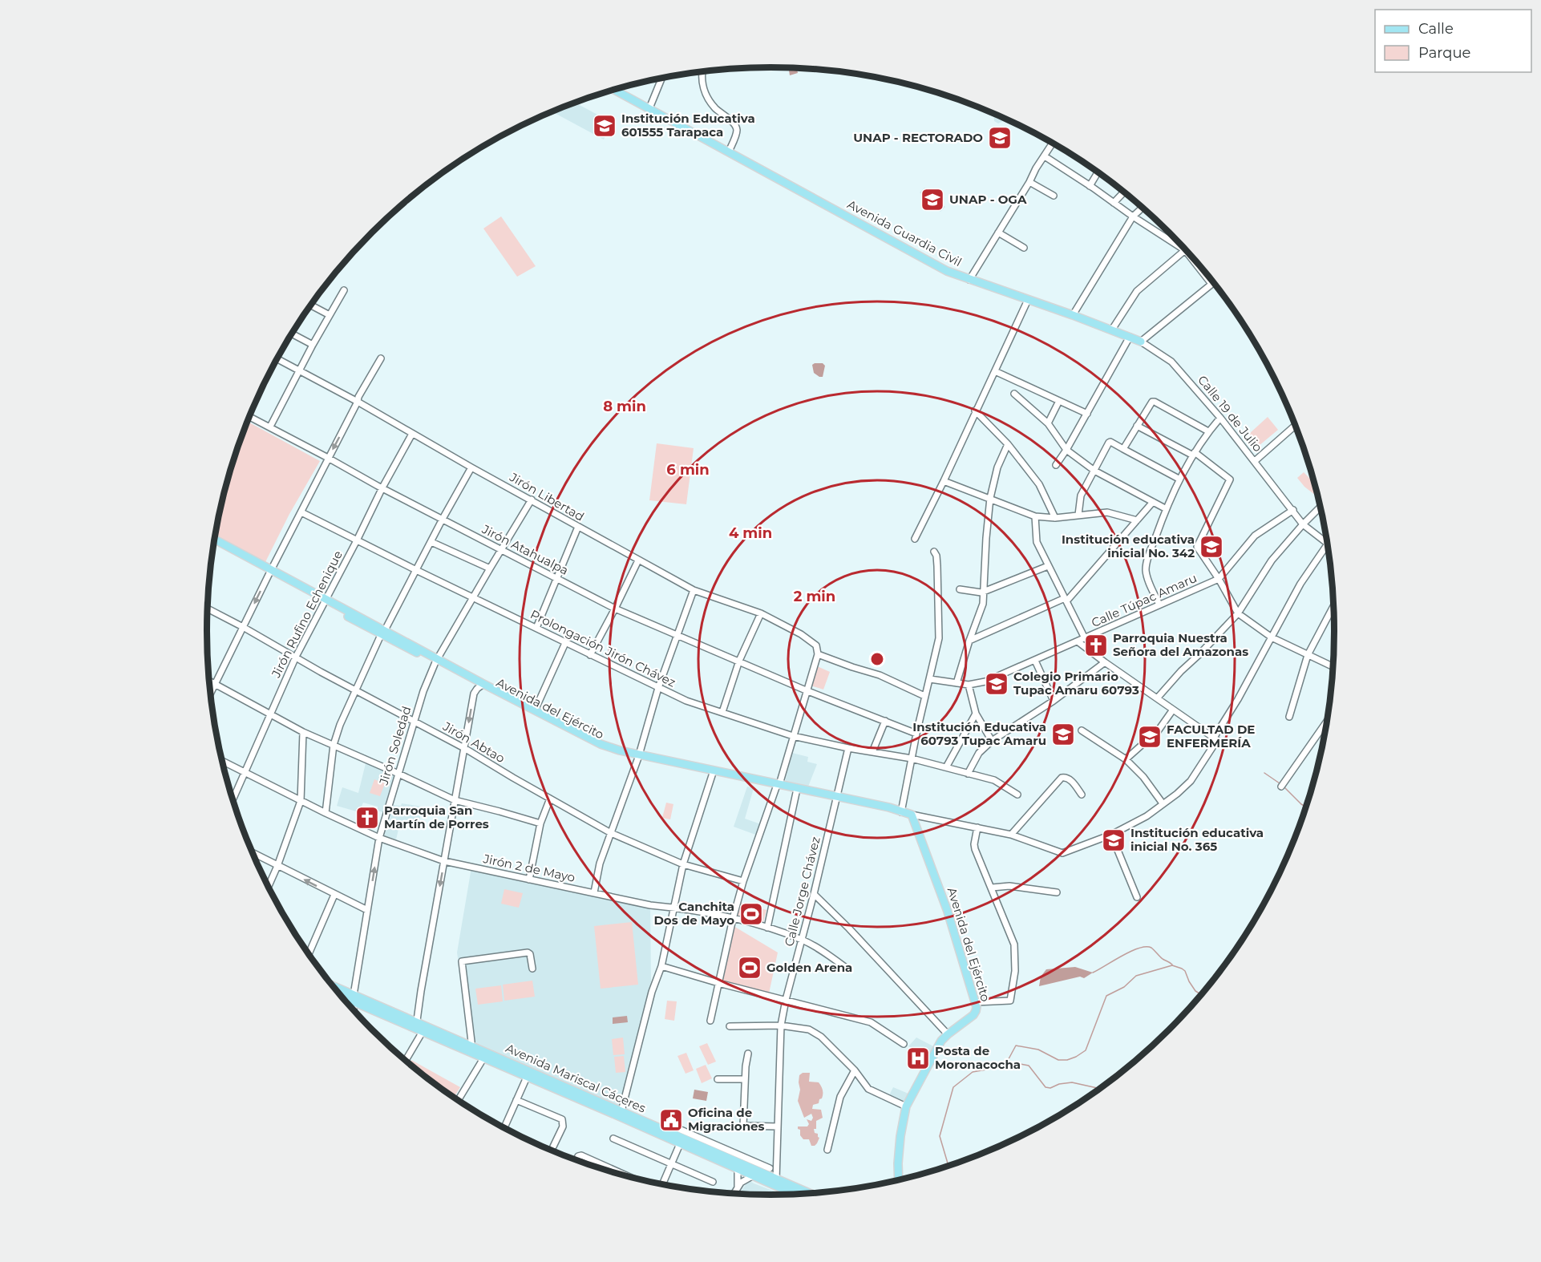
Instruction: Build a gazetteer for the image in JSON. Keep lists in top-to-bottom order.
{
  "streets": {
    "main road": ["Avenida Guardia Civil", "Avenida del Ejército", "Avenida Mariscal Cáceres"],
    "street": [
      "Calle 19 de Julio",
      "Jirón Libertad",
      "Jirón Atahualpa",
      "Calle Túpac Amaru",
      "Jirón Rufino Echenique",
      "Prolongación Jirón Chávez",
      "Jirón Abtao",
      "Jirón Soledad",
      "Jirón 2 de Mayo",
      "Calle Jorge Chávez"
    ]
  },
  "crossings": [
    ["Avenida Guardia Civil", "Calle 19 de Julio"],
    ["Jirón Libertad", "Jirón Rufino Echenique"],
    ["Jirón Libertad", "Jirón Soledad"],
    ["Jirón Atahualpa", "Jirón Rufino Echenique"],
    ["Jirón Atahualpa", "Jirón Soledad"],
    ["Jirón Rufino Echenique", "Prolongación Jirón Chávez"],
    ["Jirón Rufino Echenique", "Avenida del Ejército"],
    ["Jirón Rufino Echenique", "Jirón Abtao"],
    ["Jirón Rufino Echenique", "Jirón 2 de Mayo"],
    ["Prolongación Jirón Chávez", "Jirón Soledad"],
    ["Prolongación Jirón Chávez", "Calle Jorge Chávez"],
    ["Avenida del Ejército", "Jirón Soledad"],
    ["Avenida del Ejército", "Calle Jorge Chávez"],
    ["Jirón Abtao", "Jirón Soledad"],
    ["Jirón Soledad", "Jirón 2 de Mayo"],
    ["Jirón Soledad", "Avenida Mariscal Cáceres"],
    ["Jirón 2 de Mayo", "Calle Jorge Chávez"],
    ["Calle Jorge Chávez", "Avenida Mariscal Cáceres"]
  ],
  "places": {
    "school or university": [
      "Institución Educativa 601555 Tarapaca",
      "UNAP - RECTORADO",
      "UNAP - OGA",
      "Institución educativa inicial No. 342",
      "Colegio Primario Tupac Amaru 60793",
      "Institución Educativa 60793 Tupac Amaru",
      "FACULTAD DE ENFERMERÍA",
      "Institución educativa inicial No. 365"
    ],
    "church": ["Parroquia Nuestra Señora del Amazonas", "Parroquia San Martín de Porres"],
    "sports": ["Canchita Dos de Mayo", "Golden Arena"],
    "hospital": ["Posta de Moronacocha"],
    "public building": ["Oficina de Migraciones"]
  },
  "legend": ["Calle", "Parque"],
  "rings": [
    "8 min",
    "6 min",
    "4 min",
    "2 min"
  ]
}
